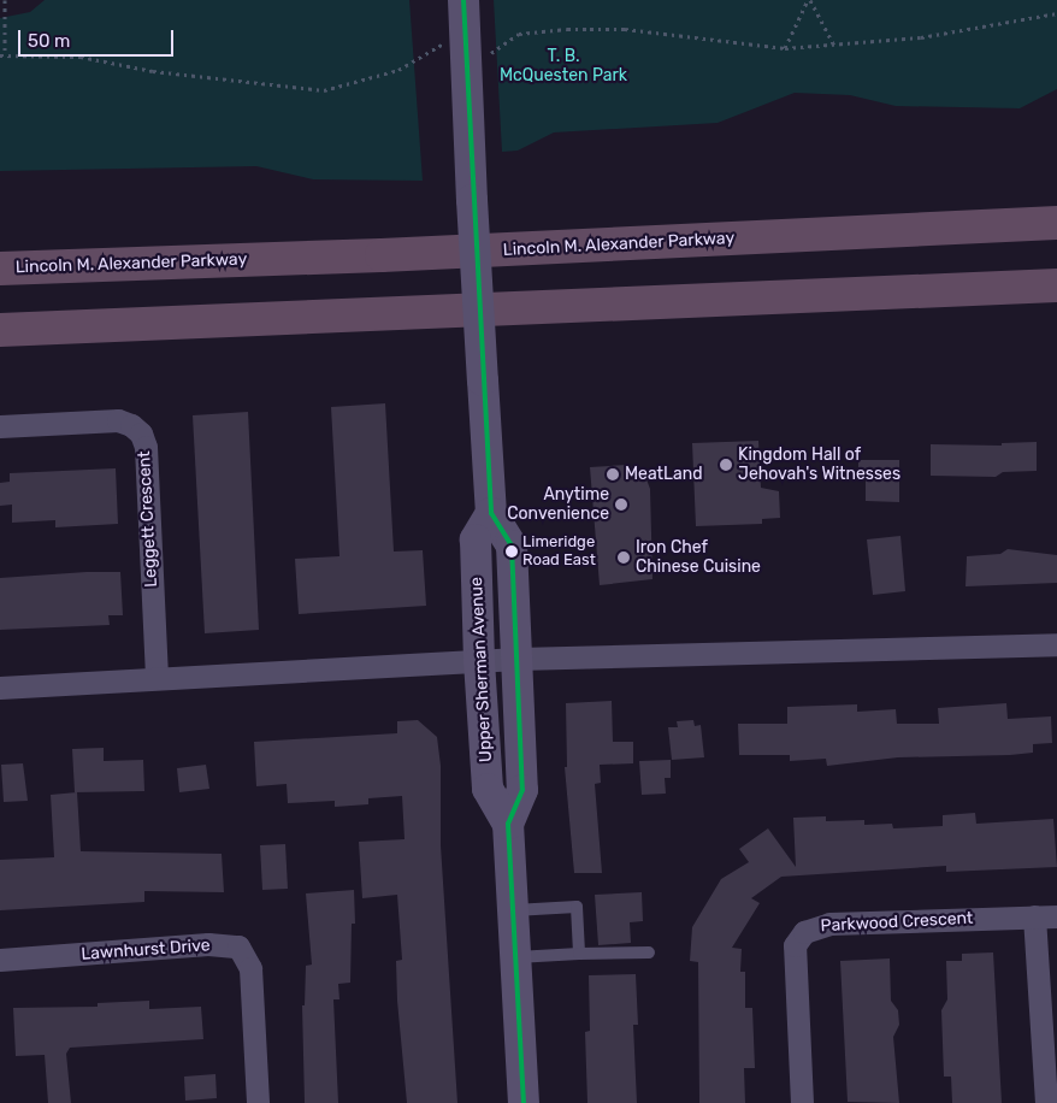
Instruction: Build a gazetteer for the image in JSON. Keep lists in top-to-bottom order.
{
  "streets": {
    "highway": ["Lincoln M. Alexander Parkway"],
    "main road": ["Upper Sherman Avenue"],
    "street": ["Leggett Crescent", "Parkwood Crescent", "Lawnhurst Drive"]
  },
  "parks": ["T. B. McQuesten Park"],
  "places": [
    "Kingdom Hall of Jehovah's Witnesses",
    "MeatLand",
    "Anytime Convenience",
    "Limeridge Road East",
    "Iron Chef Chinese Cuisine"
  ],
  "scale_bar": "50 m"
}
